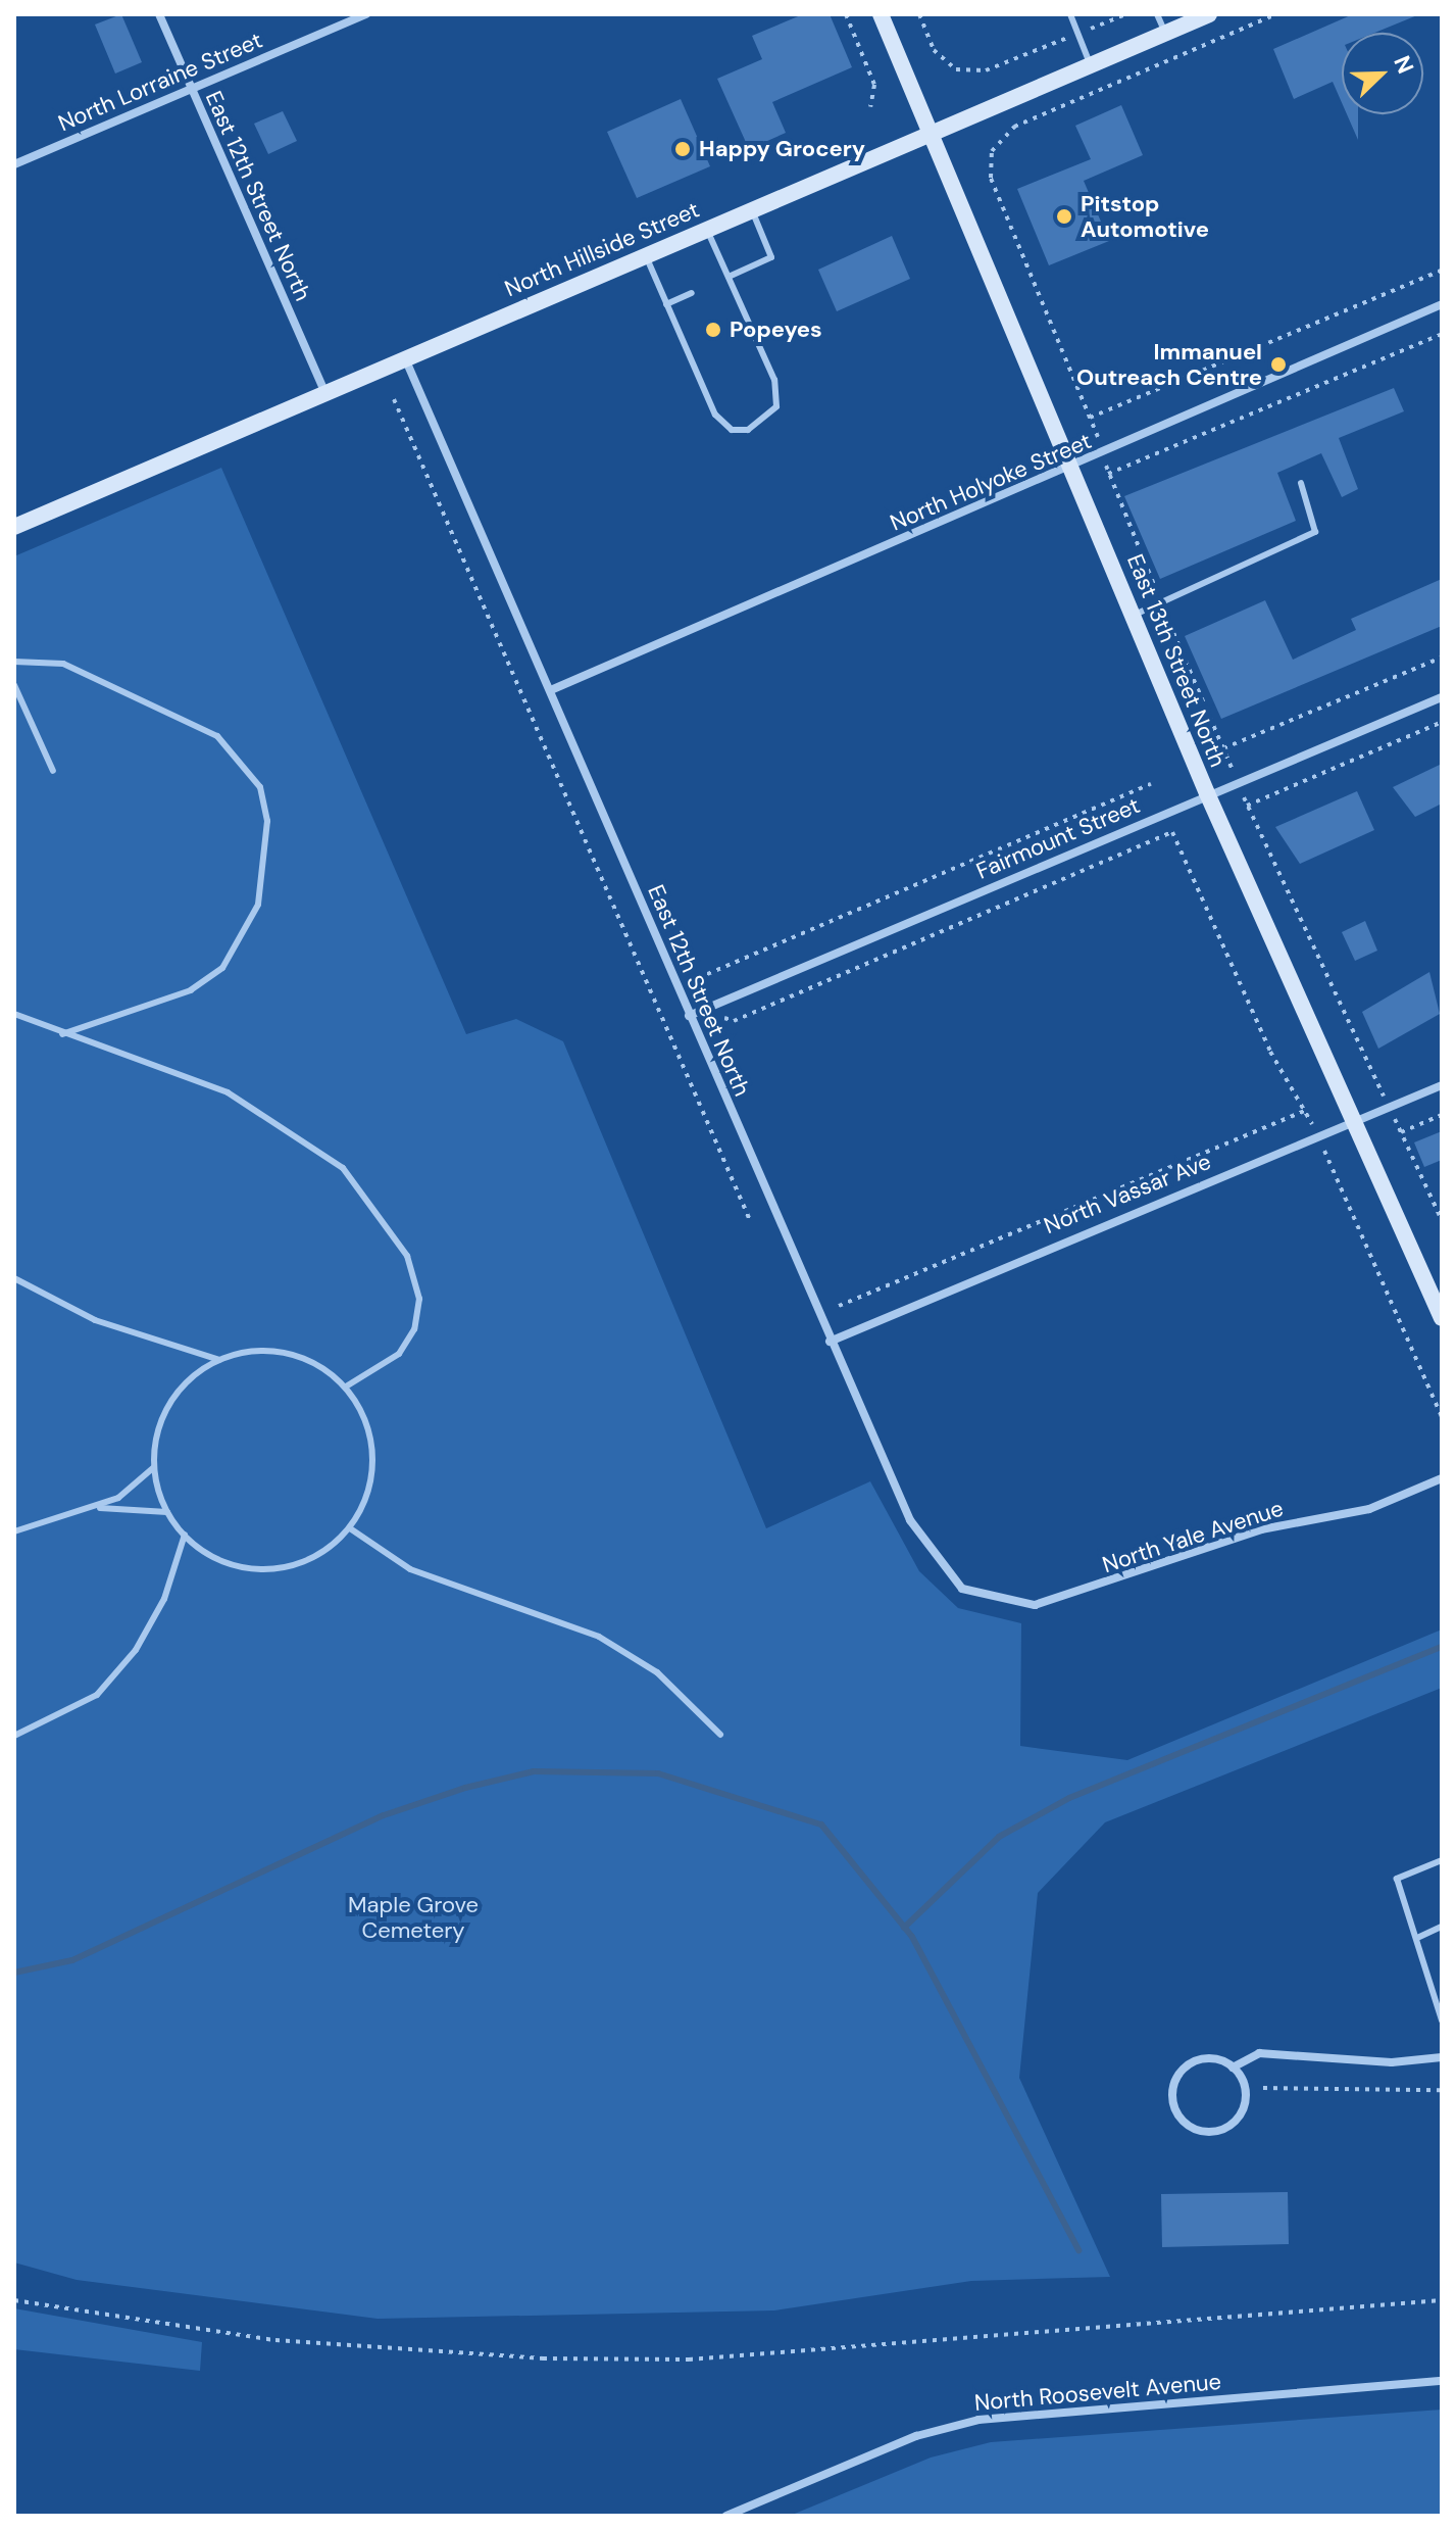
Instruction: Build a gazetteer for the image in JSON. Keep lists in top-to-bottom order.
{
  "streets": {
    "main road": ["North Hillside Street", "East 13th Street North"],
    "street": [
      "North Lorraine Street",
      "East 12th Street North",
      "North Holyoke Street",
      "Fairmount Street",
      "North Vassar Ave",
      "North Yale Avenue",
      "North Roosevelt Avenue"
    ]
  },
  "crossings": [
    ["North Lorraine Street", "East 12th Street North"],
    ["East 12th Street North", "North Hillside Street"],
    ["East 12th Street North", "North Holyoke Street"],
    ["East 12th Street North", "Fairmount Street"],
    ["East 12th Street North", "North Vassar Ave"],
    ["East 12th Street North", "North Yale Avenue"],
    ["North Hillside Street", "East 13th Street North"],
    ["North Holyoke Street", "East 13th Street North"],
    ["East 13th Street North", "Fairmount Street"],
    ["East 13th Street North", "North Vassar Ave"]
  ],
  "parks": ["Maple Grove Cemetery"],
  "places": [
    "Happy Grocery",
    "Pitstop Automotive",
    "Popeyes",
    "Immanuel Outreach Centre"
  ],
  "north": "top right"
}
